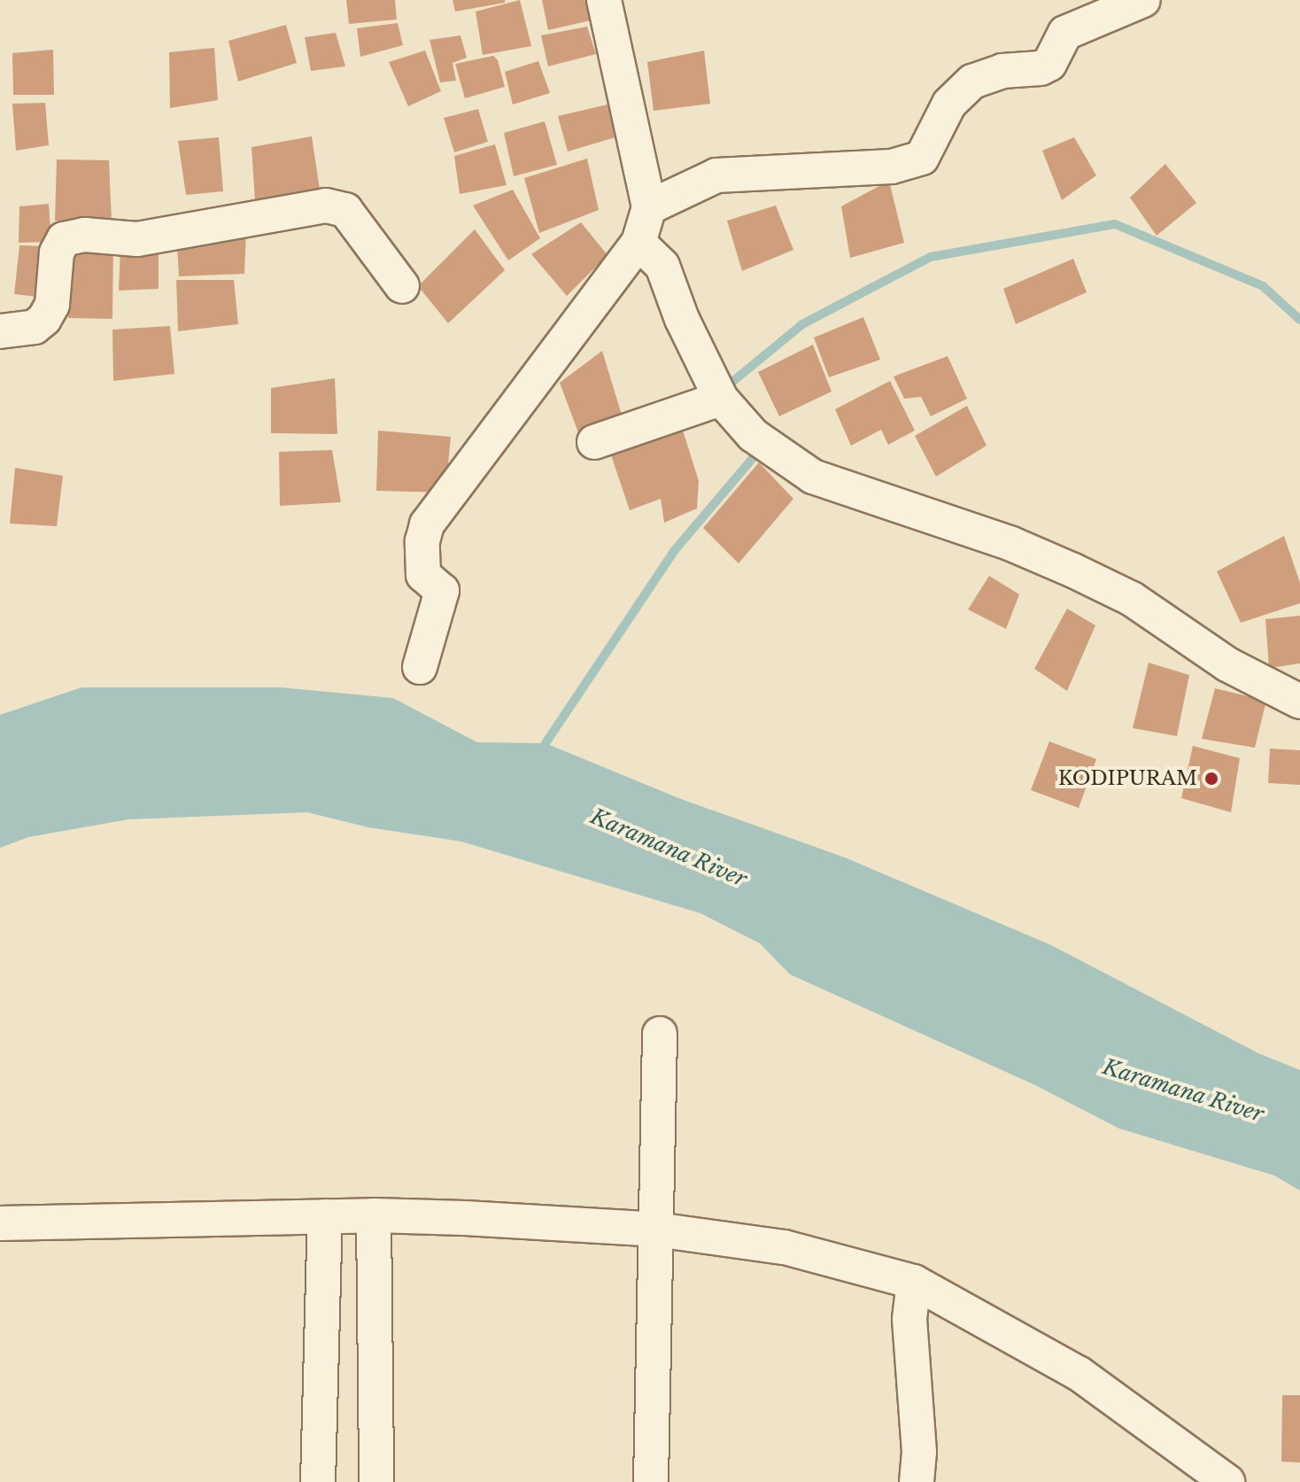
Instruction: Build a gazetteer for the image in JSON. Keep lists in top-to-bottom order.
{
  "water": ["Karamana River"],
  "places": ["KODIPURAM"]
}
